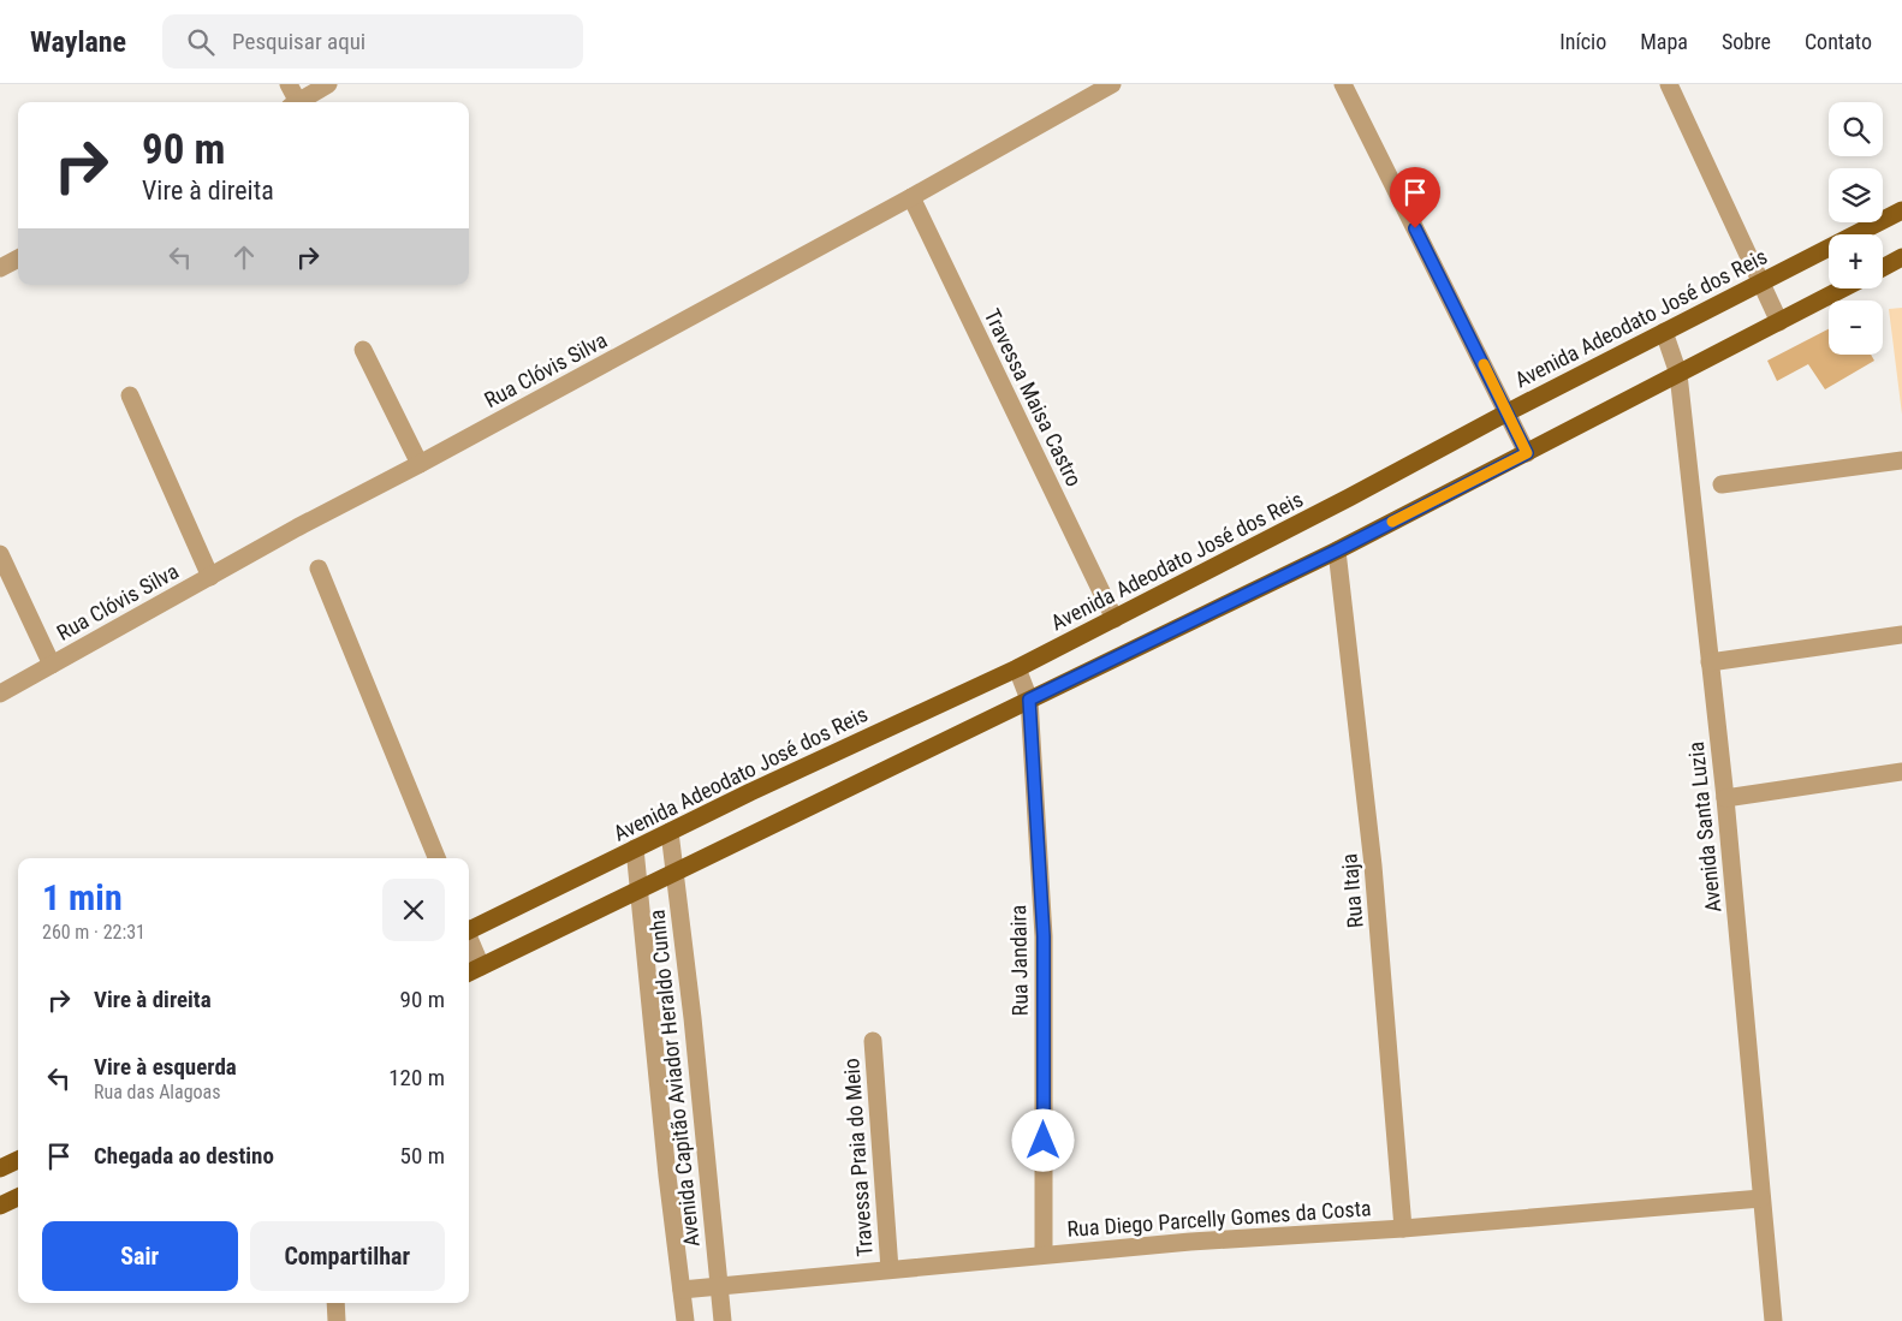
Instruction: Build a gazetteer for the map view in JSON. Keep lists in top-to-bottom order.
{
  "streets": {
    "main road": ["Avenida Adeodato José dos Reis"],
    "street": [
      "Rua Clóvis Silva",
      "Travessa Maisa Castro",
      "Avenida Santa Luzia",
      "Rua Itaja",
      "Rua Jandaira",
      "Avenida Capitão Aviador Heraldo Cunha",
      "Travessa Praia do Meio",
      "Rua Diego Parcelly Gomes da Costa"
    ]
  },
  "crossings": [
    ["Avenida Adeodato José dos Reis", "Travessa Maisa Castro"],
    ["Avenida Adeodato José dos Reis", "Avenida Santa Luzia"],
    ["Avenida Adeodato José dos Reis", "Rua Jandaira"],
    ["Avenida Adeodato José dos Reis", "Avenida Capitão Aviador Heraldo Cunha"],
    ["Rua Clóvis Silva", "Travessa Maisa Castro"],
    ["Avenida Santa Luzia", "Rua Diego Parcelly Gomes da Costa"],
    ["Rua Itaja", "Rua Diego Parcelly Gomes da Costa"],
    ["Rua Jandaira", "Rua Diego Parcelly Gomes da Costa"],
    ["Avenida Capitão Aviador Heraldo Cunha", "Rua Diego Parcelly Gomes da Costa"],
    ["Travessa Praia do Meio", "Rua Diego Parcelly Gomes da Costa"]
  ],
  "page": {
    "header": "Waylane",
    "search": "Pesquisar aqui",
    "nav": [
      "Início",
      "Mapa",
      "Sobre",
      "Contato"
    ],
    "map_buttons": ["+", "−"],
    "turn": ["90 m", "Vire à direita"],
    "heading": ["1 min", "260 m · 22:31"],
    "list": [
      {
        "name": "Vire à direita",
        "value": "90 m"
      },
      {
        "name": "Vire à esquerda",
        "note": "Rua das Alagoas",
        "value": "120 m"
      },
      {
        "name": "Chegada ao destino",
        "value": "50 m"
      }
    ],
    "buttons": ["Sair", "Compartilhar"]
  }
}
